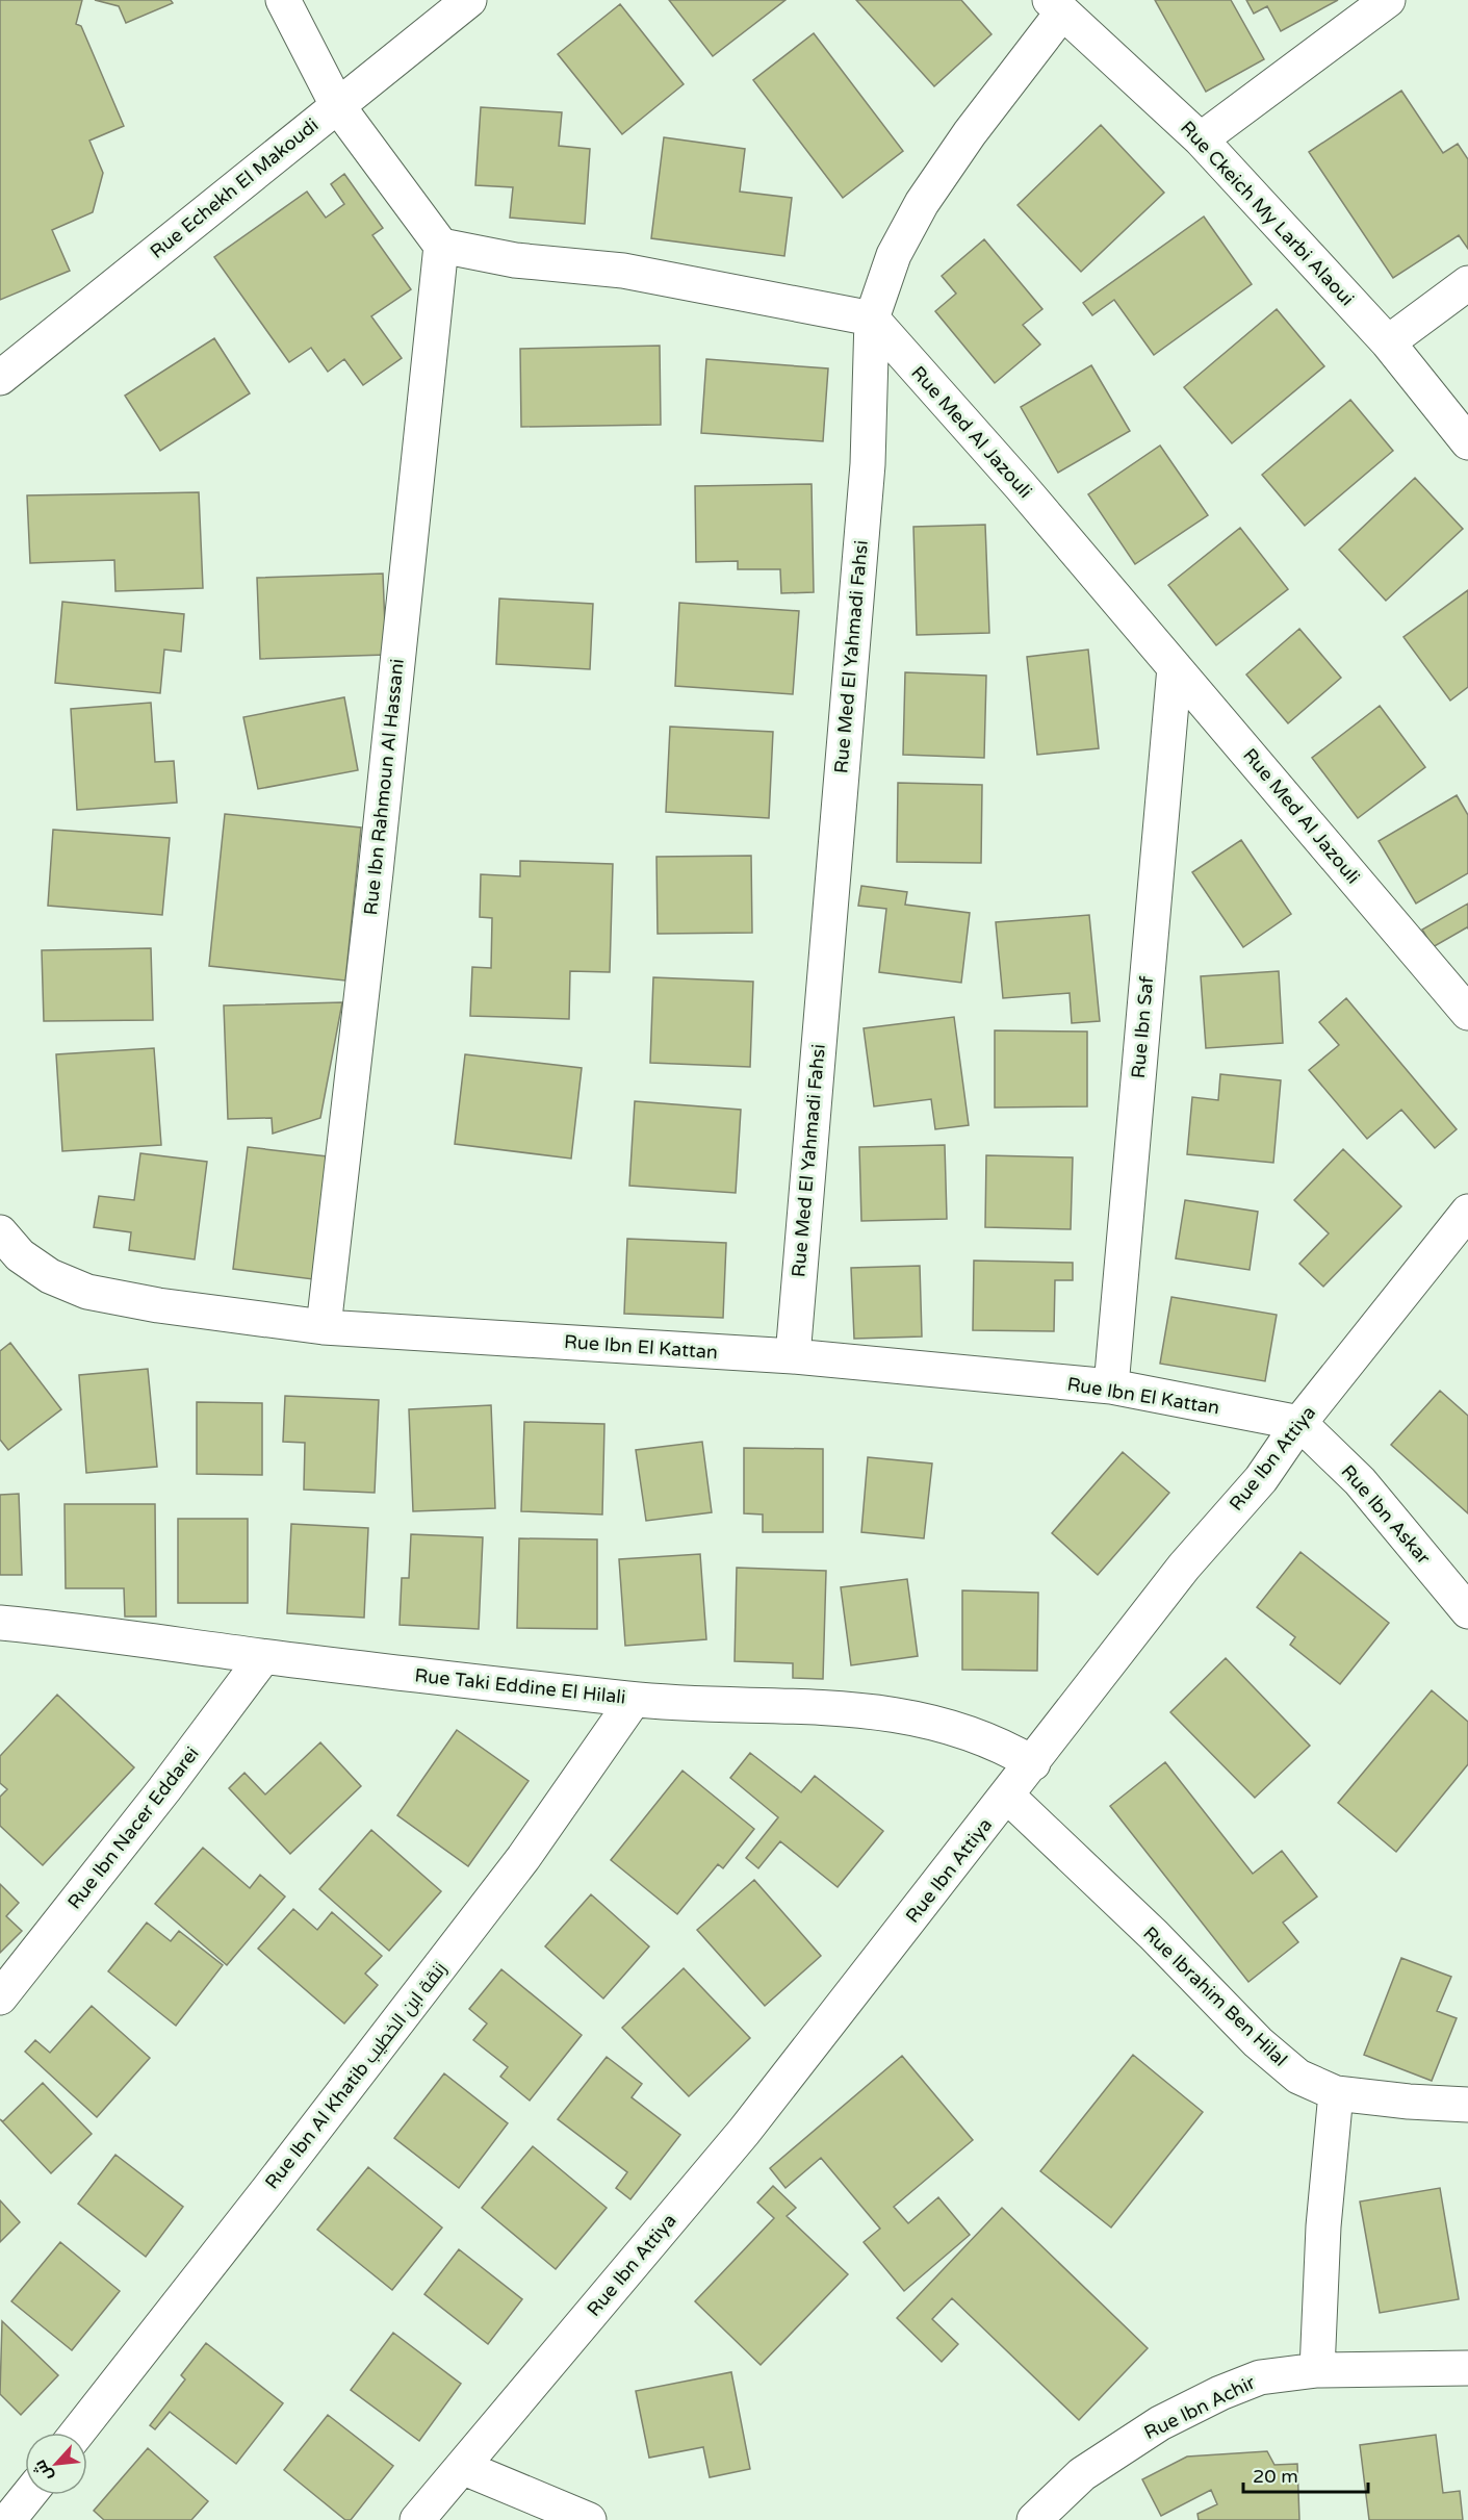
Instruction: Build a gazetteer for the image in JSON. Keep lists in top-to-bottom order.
{
  "streets": {
    "street": [
      "Rue Echekh El Makoudi",
      "Rue Ckeich My Larbi Alaoui",
      "Rue Med Al Jazouli",
      "Rue Med El Yahmadi Fahsi",
      "Rue Ibn Rahmoun Al Hassani",
      "Rue Ibn Saf",
      "Rue Ibn El Kattan",
      "Rue Ibn Attiya",
      "Rue Ibn Askar",
      "Rue Taki Eddine El Hilali",
      "Rue Ibn Nacer Eddarei",
      "Rue Ibrahim Ben Hilal",
      "Rue Ibn Al Khatib زنقة ابن الخطيب",
      "Rue Ibn Achir"
    ]
  },
  "crossings": [
    ["Rue Ckeich My Larbi Alaoui", "Rue Med El Yahmadi Fahsi"],
    ["Rue Med Al Jazouli", "Rue Med El Yahmadi Fahsi"],
    ["Rue Med Al Jazouli", "Rue Ibn Saf"],
    ["Rue Med El Yahmadi Fahsi", "Rue Ibn El Kattan"],
    ["Rue Ibn Rahmoun Al Hassani", "Rue Ibn El Kattan"],
    ["Rue Ibn Saf", "Rue Ibn El Kattan"],
    ["Rue Ibn El Kattan", "Rue Ibn Attiya"],
    ["Rue Ibn El Kattan", "Rue Ibn Askar"],
    ["Rue Ibn Attiya", "Rue Ibn Askar"],
    ["Rue Ibn Attiya", "Rue Taki Eddine El Hilali"],
    ["Rue Ibn Attiya", "Rue Ibrahim Ben Hilal"],
    ["Rue Taki Eddine El Hilali", "Rue Ibn Nacer Eddarei"],
    ["Rue Taki Eddine El Hilali", "Rue Ibn Al Khatib زنقة ابن الخطيب"]
  ],
  "scale_bar": "20 m",
  "north": "bottom left"
}
